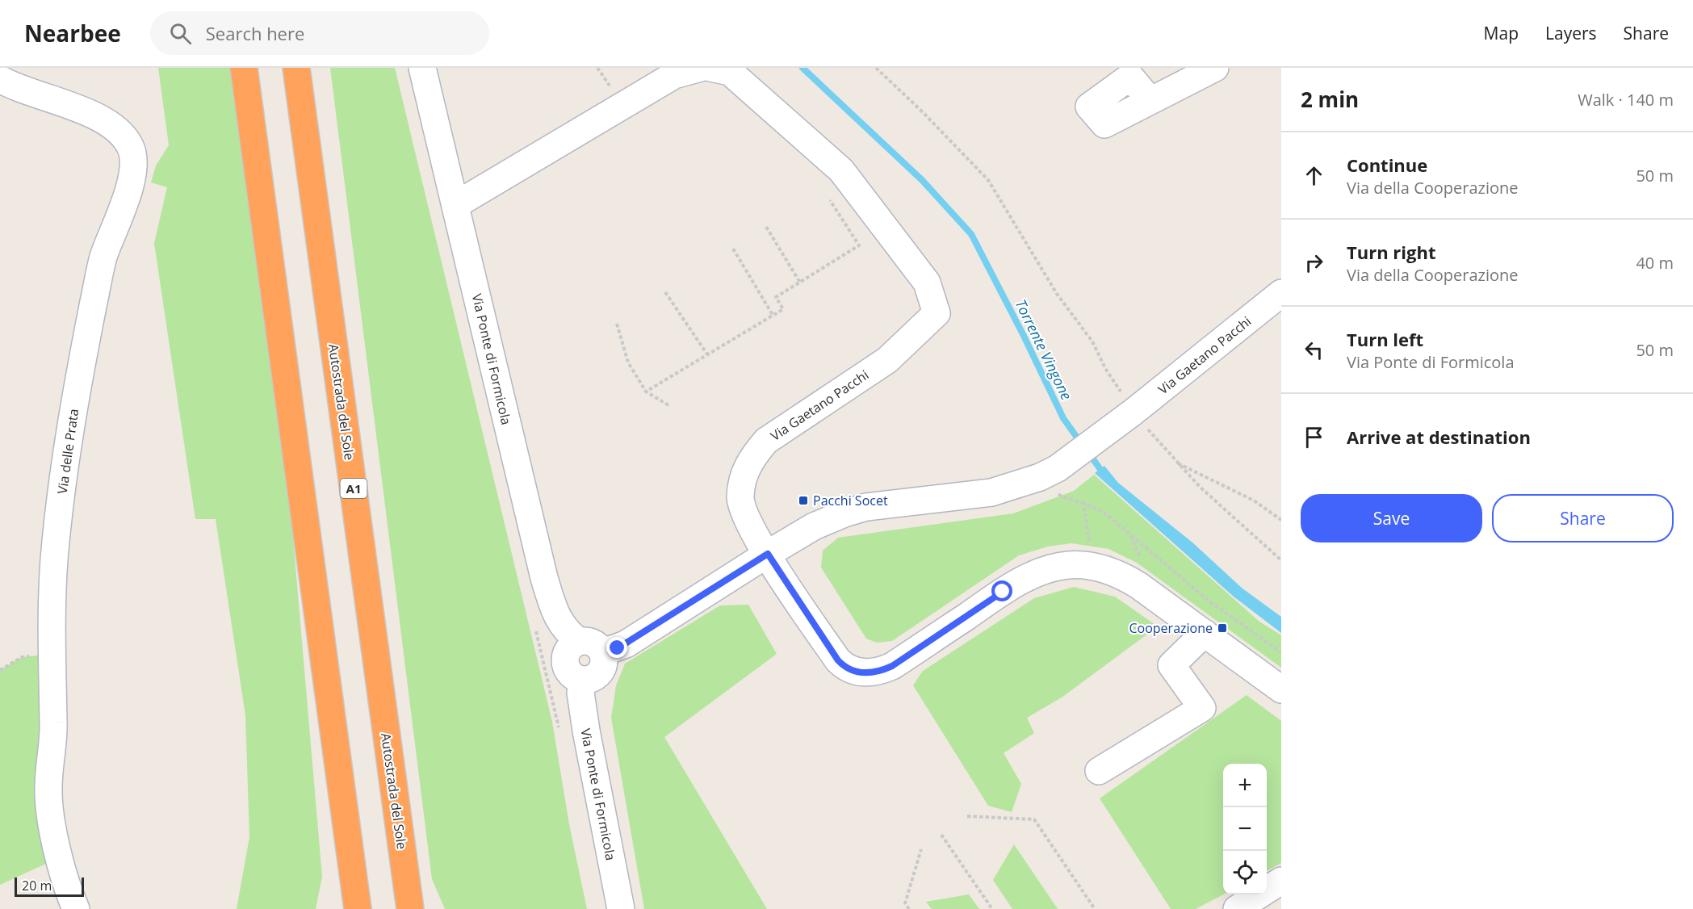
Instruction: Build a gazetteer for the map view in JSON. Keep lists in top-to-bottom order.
{
  "streets": {
    "highway": ["Autostrada del Sole", "A1"],
    "street": ["Via Gaetano Pacchi", "Via Ponte di Formicola", "Via delle Prata"]
  },
  "water": ["Torrente Vingone"],
  "places": {
    "transit": ["Pacchi Socet", "Cooperazione"]
  },
  "scale_bar": "20 m",
  "page": {
    "header": "Nearbee",
    "search": "Search here",
    "nav": ["Map", "Layers", "Share"],
    "heading": ["2 min", "Walk · 140 m"],
    "list": [
      ["Continue", "Via della Cooperazione", "50 m"],
      ["Turn right", "Via della Cooperazione", "40 m"],
      ["Turn left", "Via Ponte di Formicola", "50 m"],
      "Arrive at destination"
    ],
    "buttons": ["Save", "Share"],
    "map_buttons": ["+", "−"],
    "scale": "20 m"
  }
}
